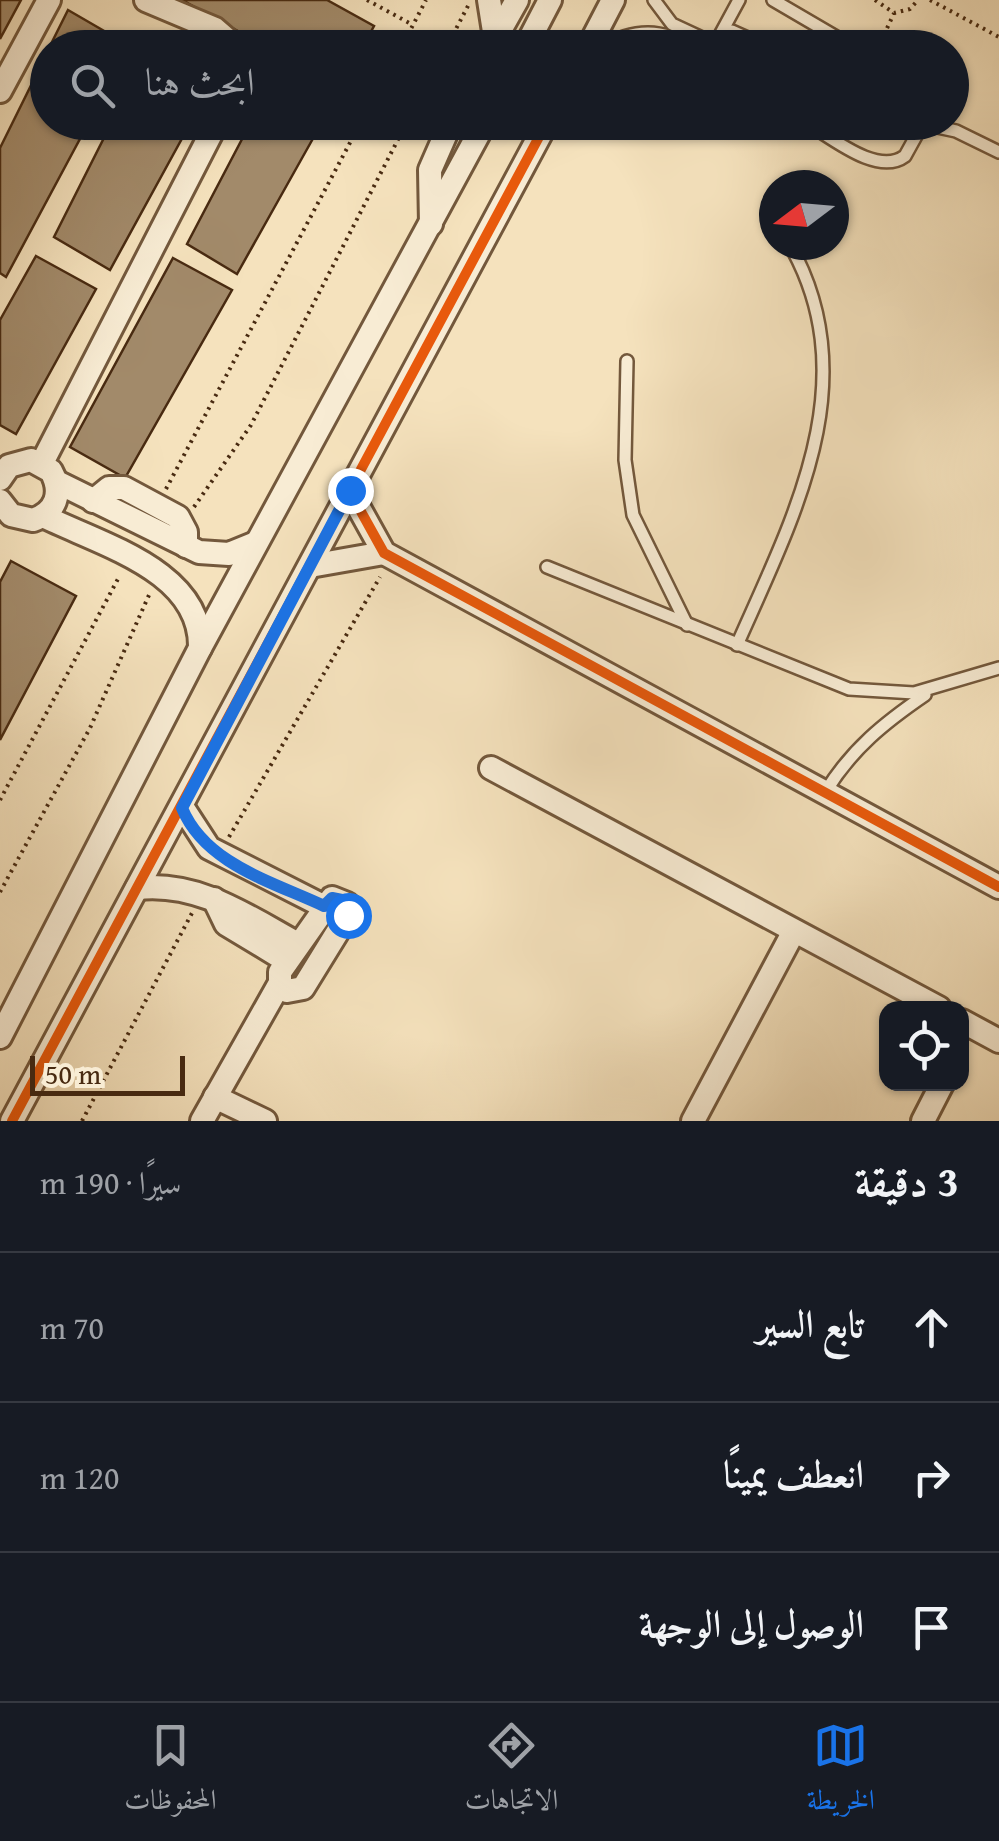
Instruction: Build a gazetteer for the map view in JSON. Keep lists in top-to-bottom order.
{
  "scale_bar": "50 m",
  "north": "left",
  "page": {
    "search": "ابحث هنا",
    "scale": "50 m",
    "heading": ["3 دقيقة", "سيرًا · 190 m"],
    "list": [
      ["تابع السير", "70 m"],
      ["انعطف يمينًا", "120 m"],
      "الوصول إلى الوجهة"
    ],
    "nav": ["الخريطة", "الاتجاهات", "المحفوظات"]
  }
}
